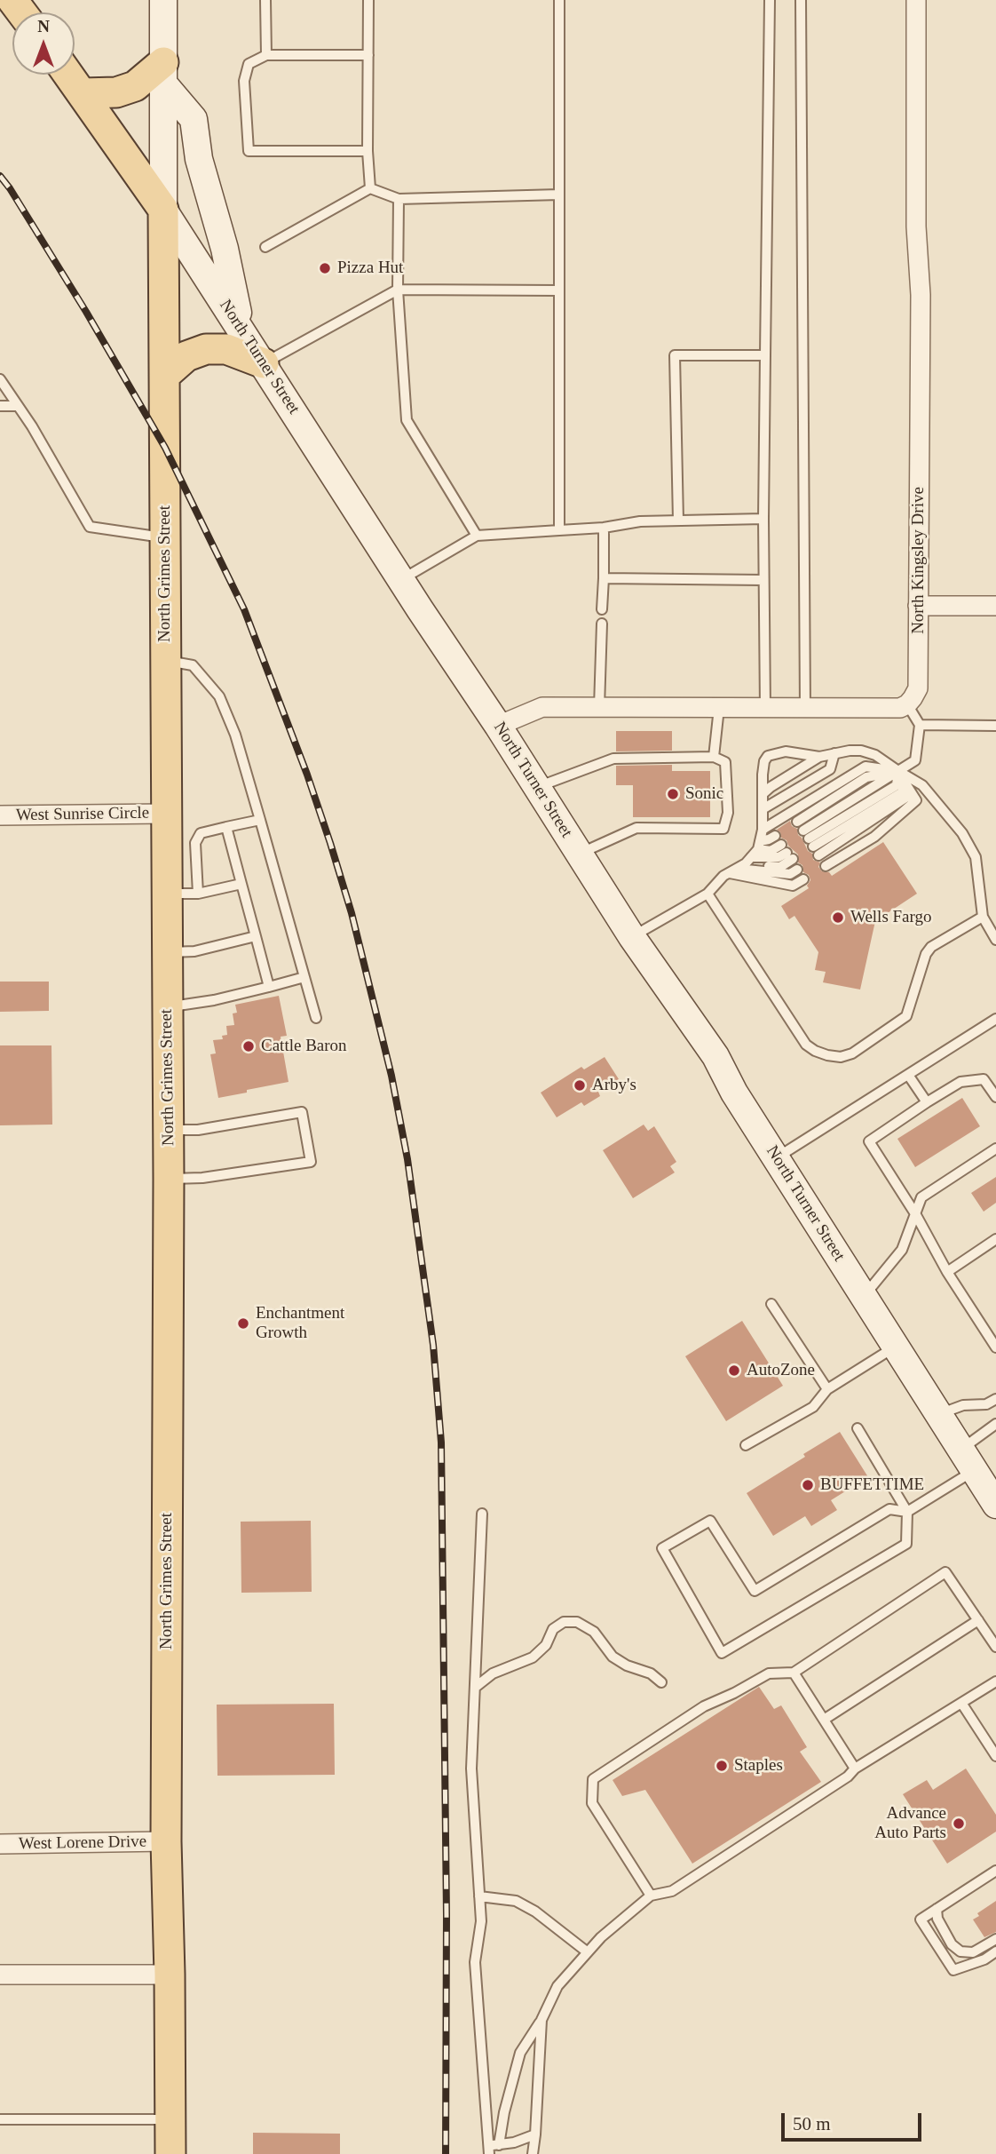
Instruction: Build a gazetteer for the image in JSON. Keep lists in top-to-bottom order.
{
  "streets": {
    "main road": ["North Turner Street", "North Grimes Street"],
    "street": ["North Kingsley Drive", "West Sunrise Circle", "West Lorene Drive"]
  },
  "crossings": [
    ["North Turner Street", "North Grimes Street"],
    ["North Grimes Street", "West Sunrise Circle"],
    ["North Grimes Street", "West Lorene Drive"]
  ],
  "places": [
    "Pizza Hut",
    "Sonic",
    "Wells Fargo",
    "Cattle Baron",
    "Arby's",
    "Enchantment Growth",
    "AutoZone",
    "BUFFETTIME",
    "Staples",
    "Advance Auto Parts"
  ],
  "scale_bar": "50 m",
  "north": "top"
}
